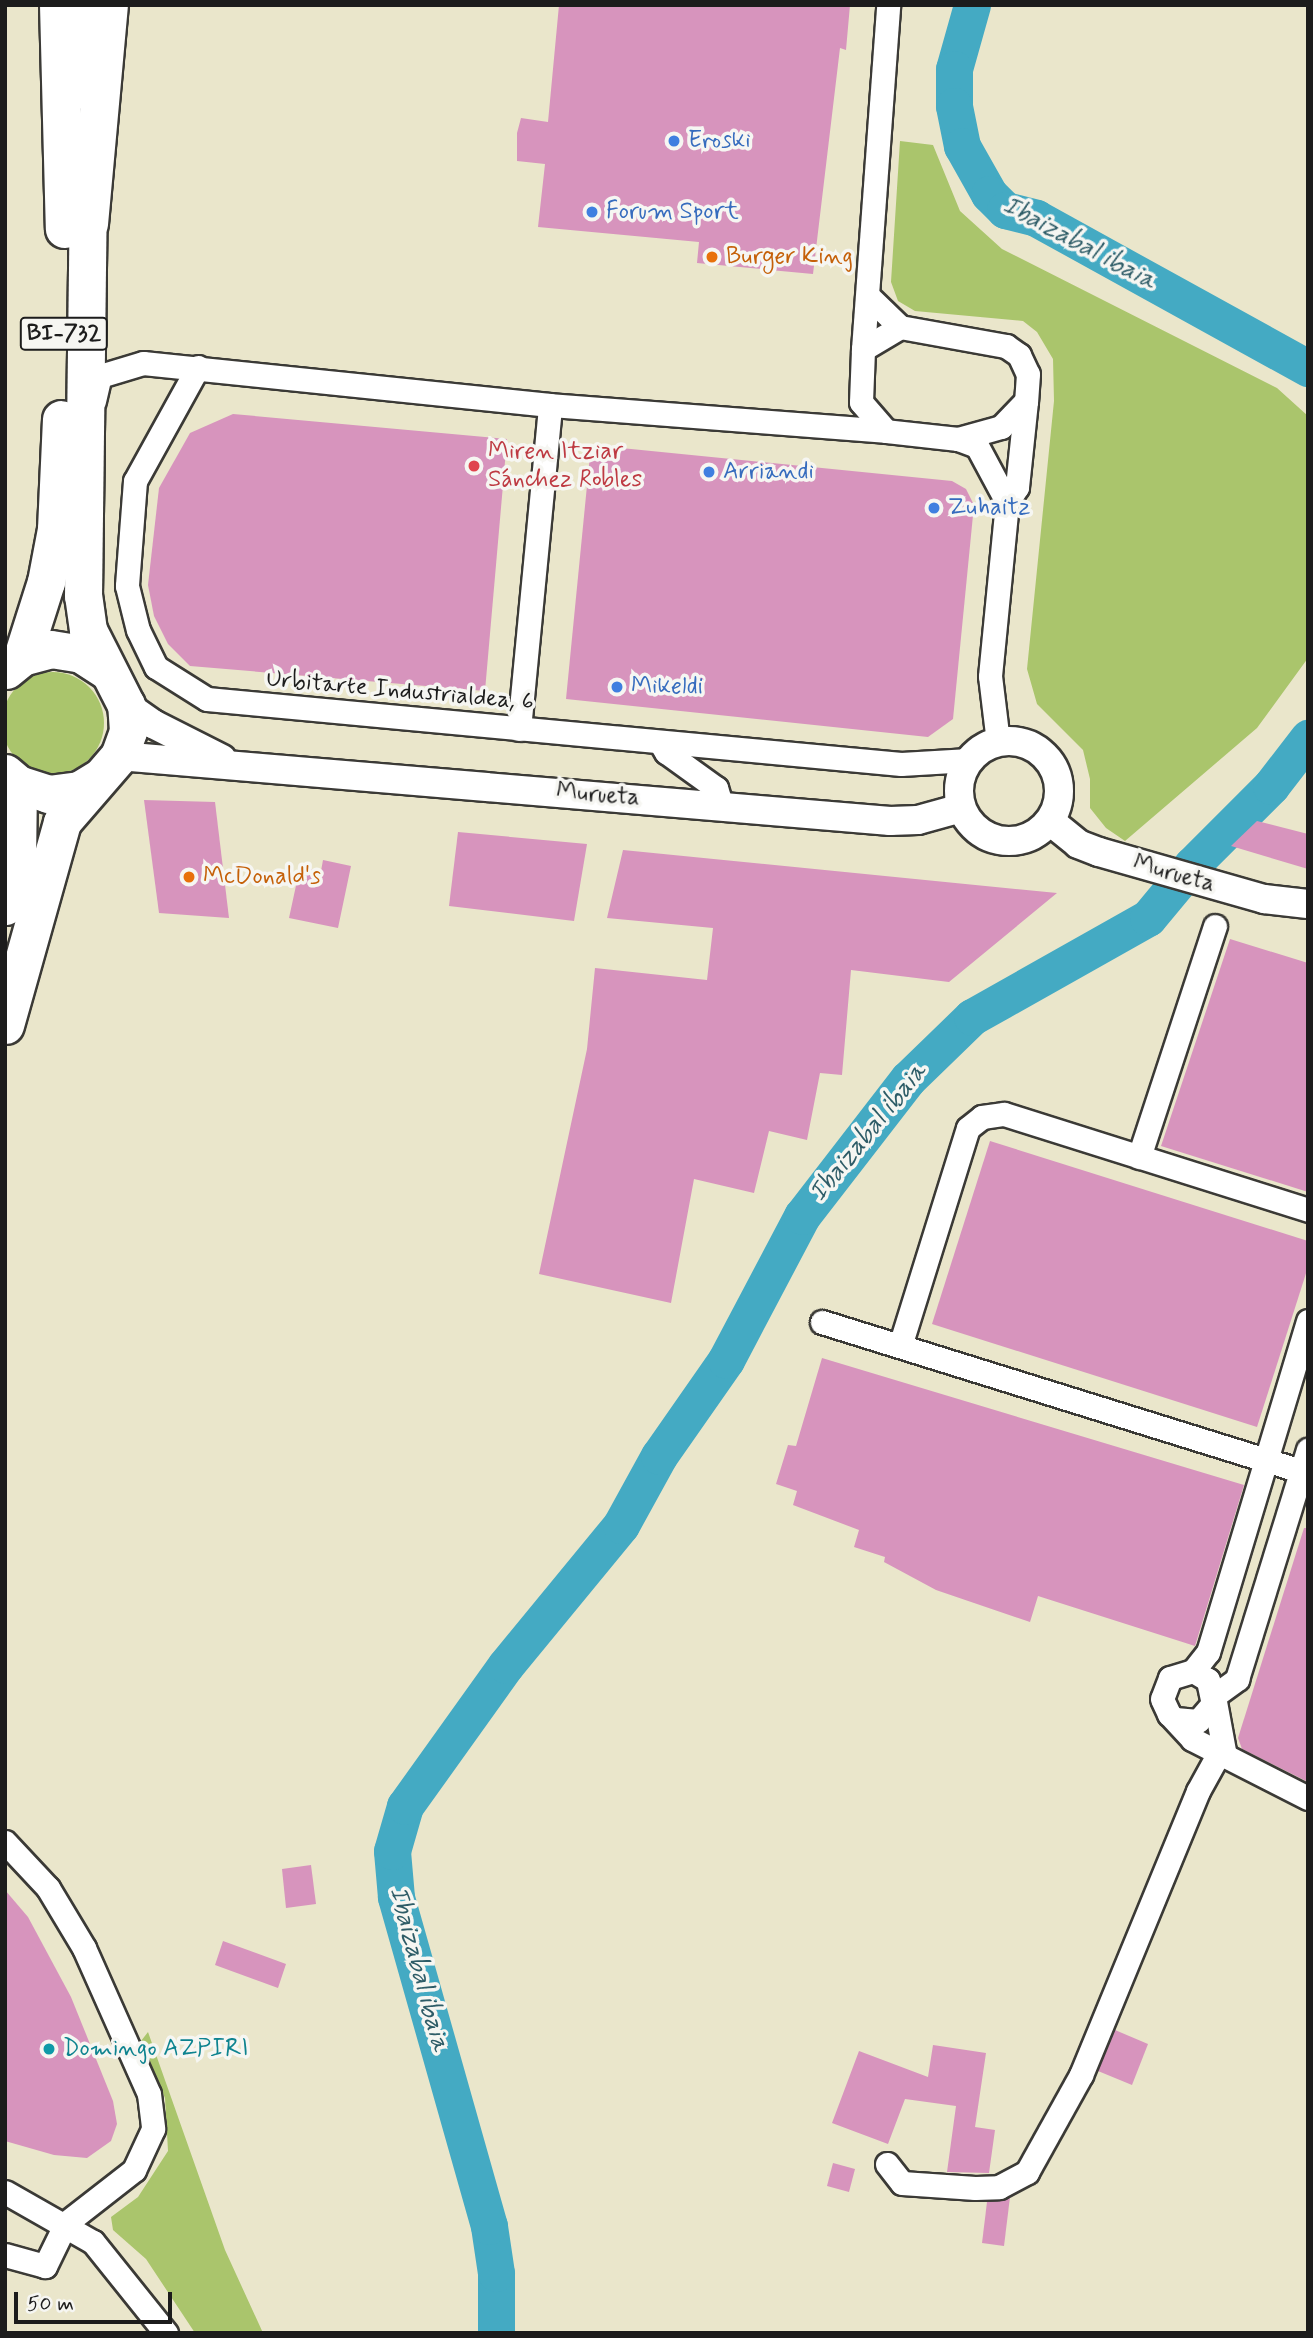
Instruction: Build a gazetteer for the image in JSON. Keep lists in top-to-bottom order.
{
  "streets": {
    "main road": ["BI-732"],
    "street": ["Urbitarte Industrialdea, 6", "Murueta"]
  },
  "crossings": [
    ["BI-732", "Murueta"],
    ["Urbitarte Industrialdea, 6", "Murueta"]
  ],
  "water": ["Ibaizabal ibaia"],
  "places": [
    "Eroski",
    "Forum Sport",
    "Burger King",
    "Miren Itziar Sánchez Robles",
    "Arriandi",
    "Zuhaitz",
    "Mikeldi",
    "McDonald's",
    "Domingo AZPIRI"
  ],
  "scale_bar": "50 m"
}
